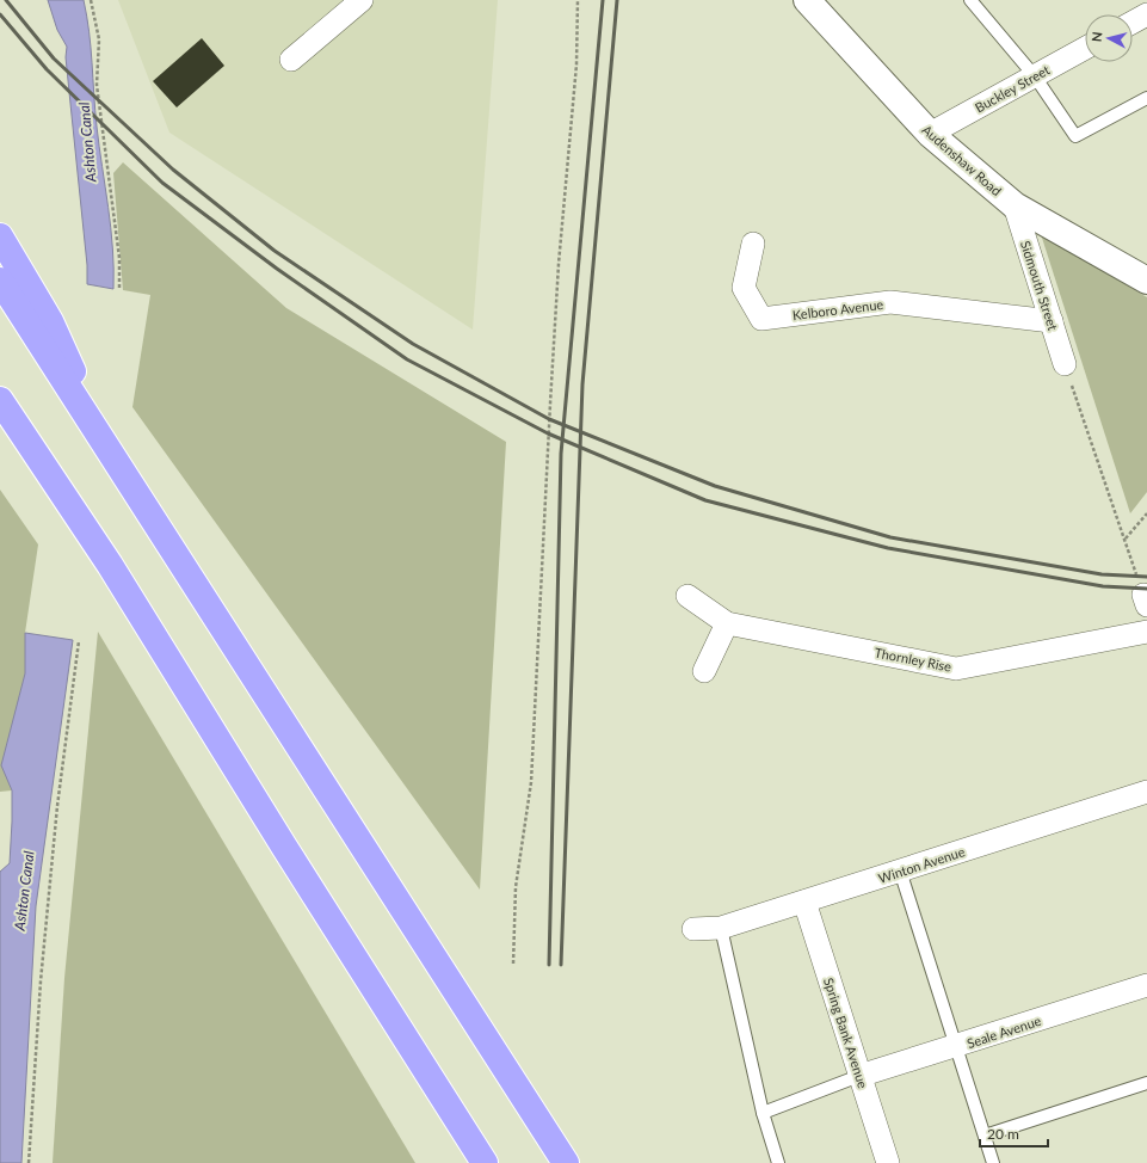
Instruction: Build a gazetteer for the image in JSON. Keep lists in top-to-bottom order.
{
  "streets": {
    "main road": ["Audenshaw Road"],
    "street": [
      "Buckley Street",
      "Sidmouth Street",
      "Kelboro Avenue",
      "Thornley Rise",
      "Winton Avenue",
      "Seale Avenue",
      "Spring Bank Avenue"
    ]
  },
  "crossings": [
    ["Buckley Street", "Audenshaw Road"],
    ["Audenshaw Road", "Sidmouth Street"],
    ["Sidmouth Street", "Kelboro Avenue"],
    ["Winton Avenue", "Spring Bank Avenue"],
    ["Seale Avenue", "Spring Bank Avenue"]
  ],
  "water": ["Ashton Canal"],
  "scale_bar": "20 m",
  "north": "left"
}
